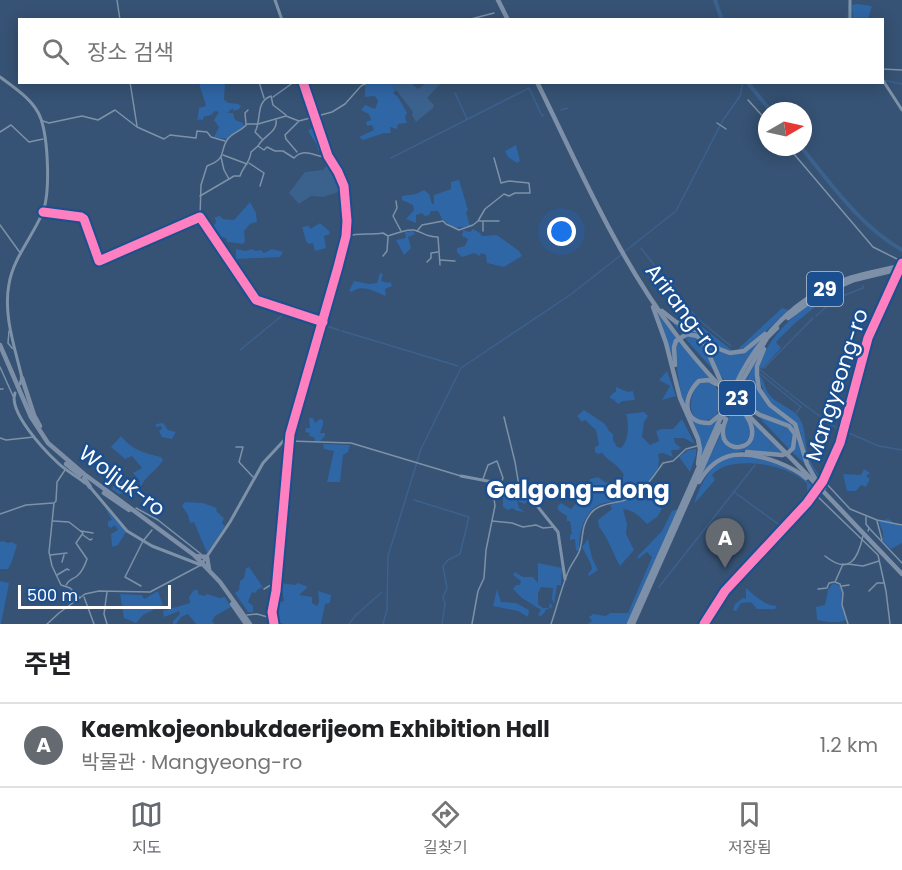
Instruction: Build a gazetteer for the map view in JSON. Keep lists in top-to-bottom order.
{
  "streets": {
    "highway": ["29", "Arirang-ro", "23"],
    "main road": ["Woljuk-ro"],
    "street": ["Mangyeong-ro"]
  },
  "crossings": [
    ["29", "Arirang-ro"],
    ["29", "Mangyeong-ro"],
    ["Arirang-ro", "Mangyeong-ro"]
  ],
  "districts": ["Galgong-dong"],
  "scale_bar": "500 m",
  "north": "right",
  "page": {
    "search": "장소 검색",
    "pins": "A",
    "scale": "500 m",
    "heading": "주변",
    "list": [
      {
        "mark": "A",
        "name": "Kaemkojeonbukdaerijeom Exhibition Hall",
        "note": "박물관 · Mangyeong-ro",
        "value": "1.2 km"
      }
    ],
    "nav": ["지도", "길찾기", "저장됨"]
  }
}
